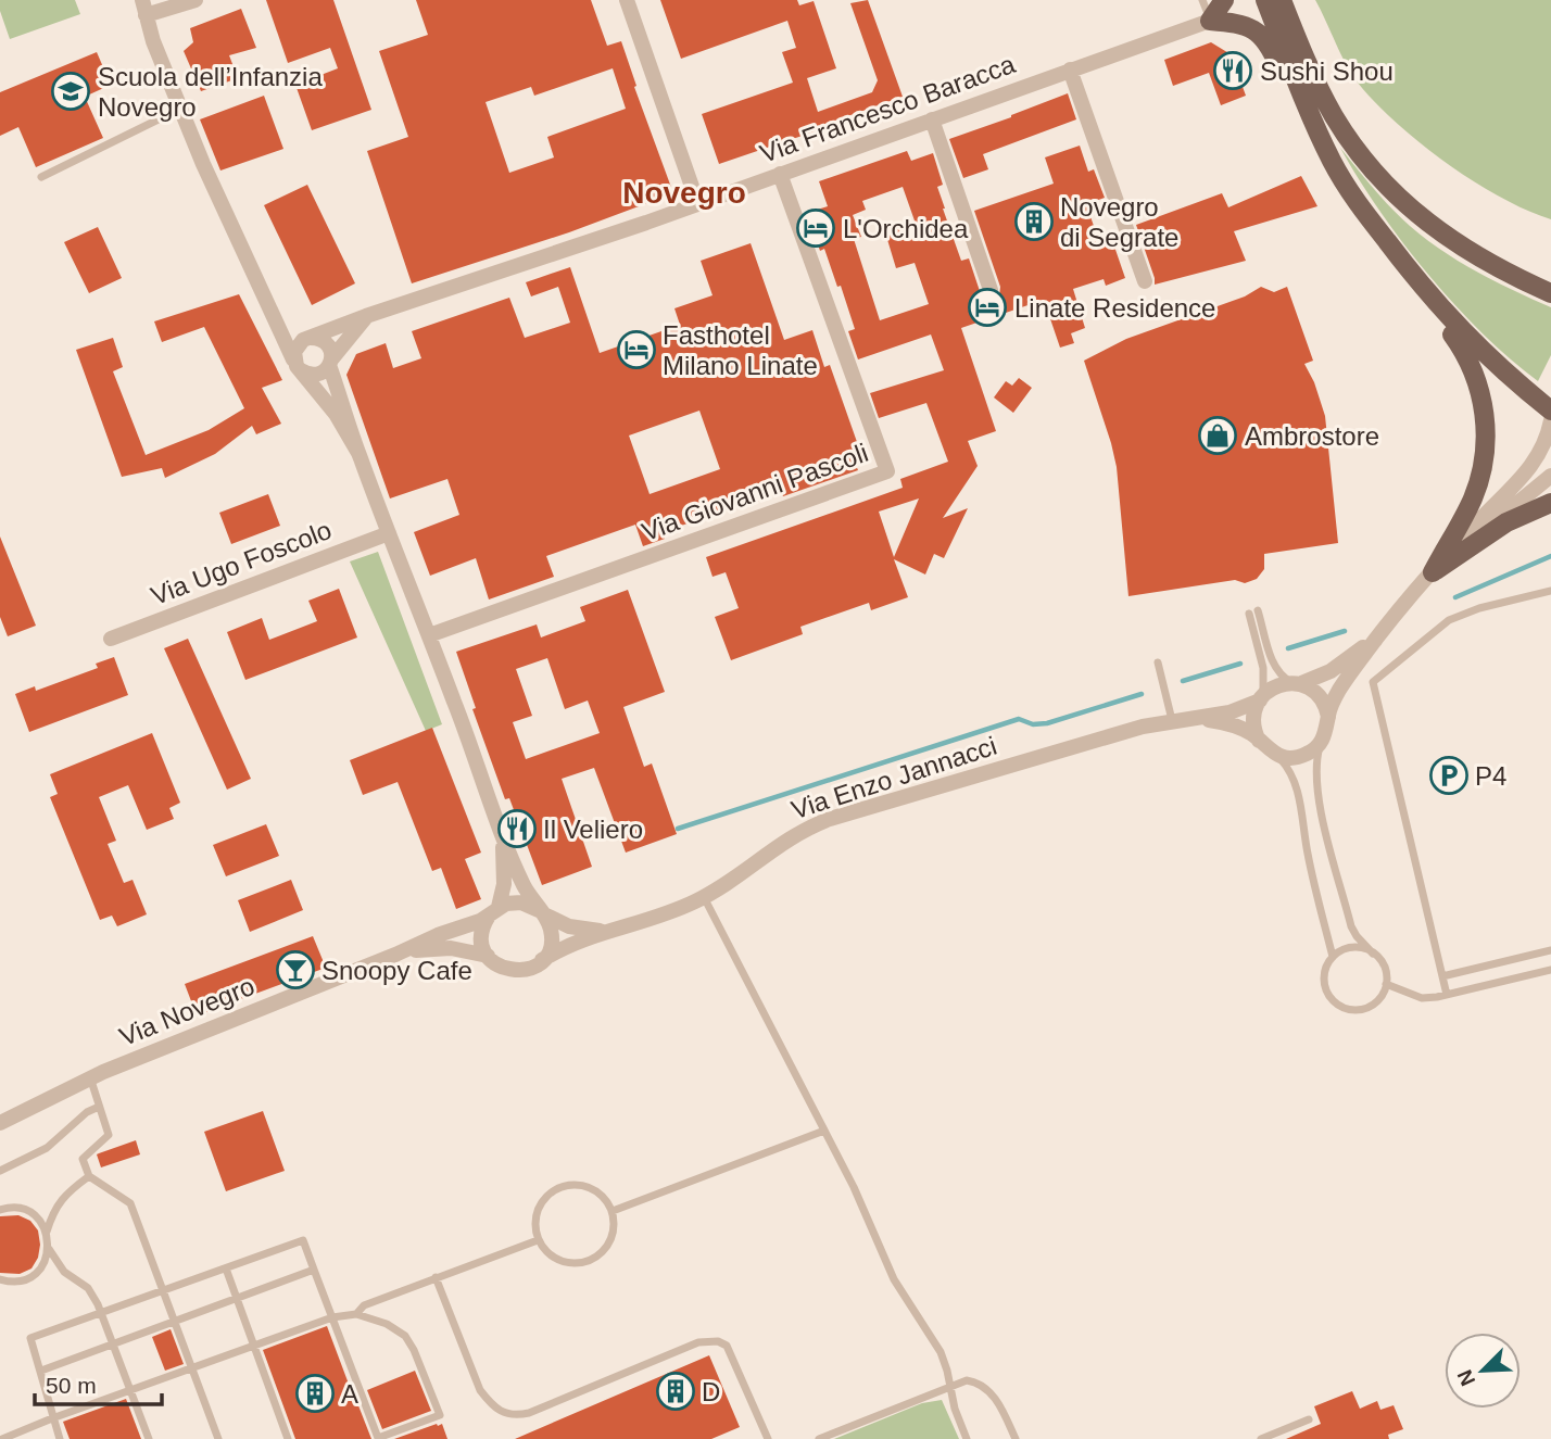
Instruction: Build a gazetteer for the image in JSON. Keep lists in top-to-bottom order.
{
  "streets": {
    "street": [
      "Via Francesco Baracca",
      "Via Giovanni Pascoli",
      "Via Ugo Foscolo",
      "Via Enzo Jannacci",
      "Via Novegro"
    ]
  },
  "crossings": [
    ["Via Francesco Baracca", "Via Giovanni Pascoli"],
    ["Via Enzo Jannacci", "Via Novegro"]
  ],
  "districts": ["Novegro"],
  "places": {
    "restaurant": ["Sushi Shou", "Il Veliero"],
    "school or university": ["Scuola dell’Infanzia Novegro"],
    "building": ["Novegro di Segrate", "D", "A"],
    "hotel": ["L'Orchidea", "Linate Residence", "Fasthotel Milano Linate"],
    "shop": ["Ambrostore"],
    "parking": ["P4"],
    "bar": ["Snoopy Cafe"]
  },
  "scale_bar": "50 m",
  "north": "bottom left"
}
